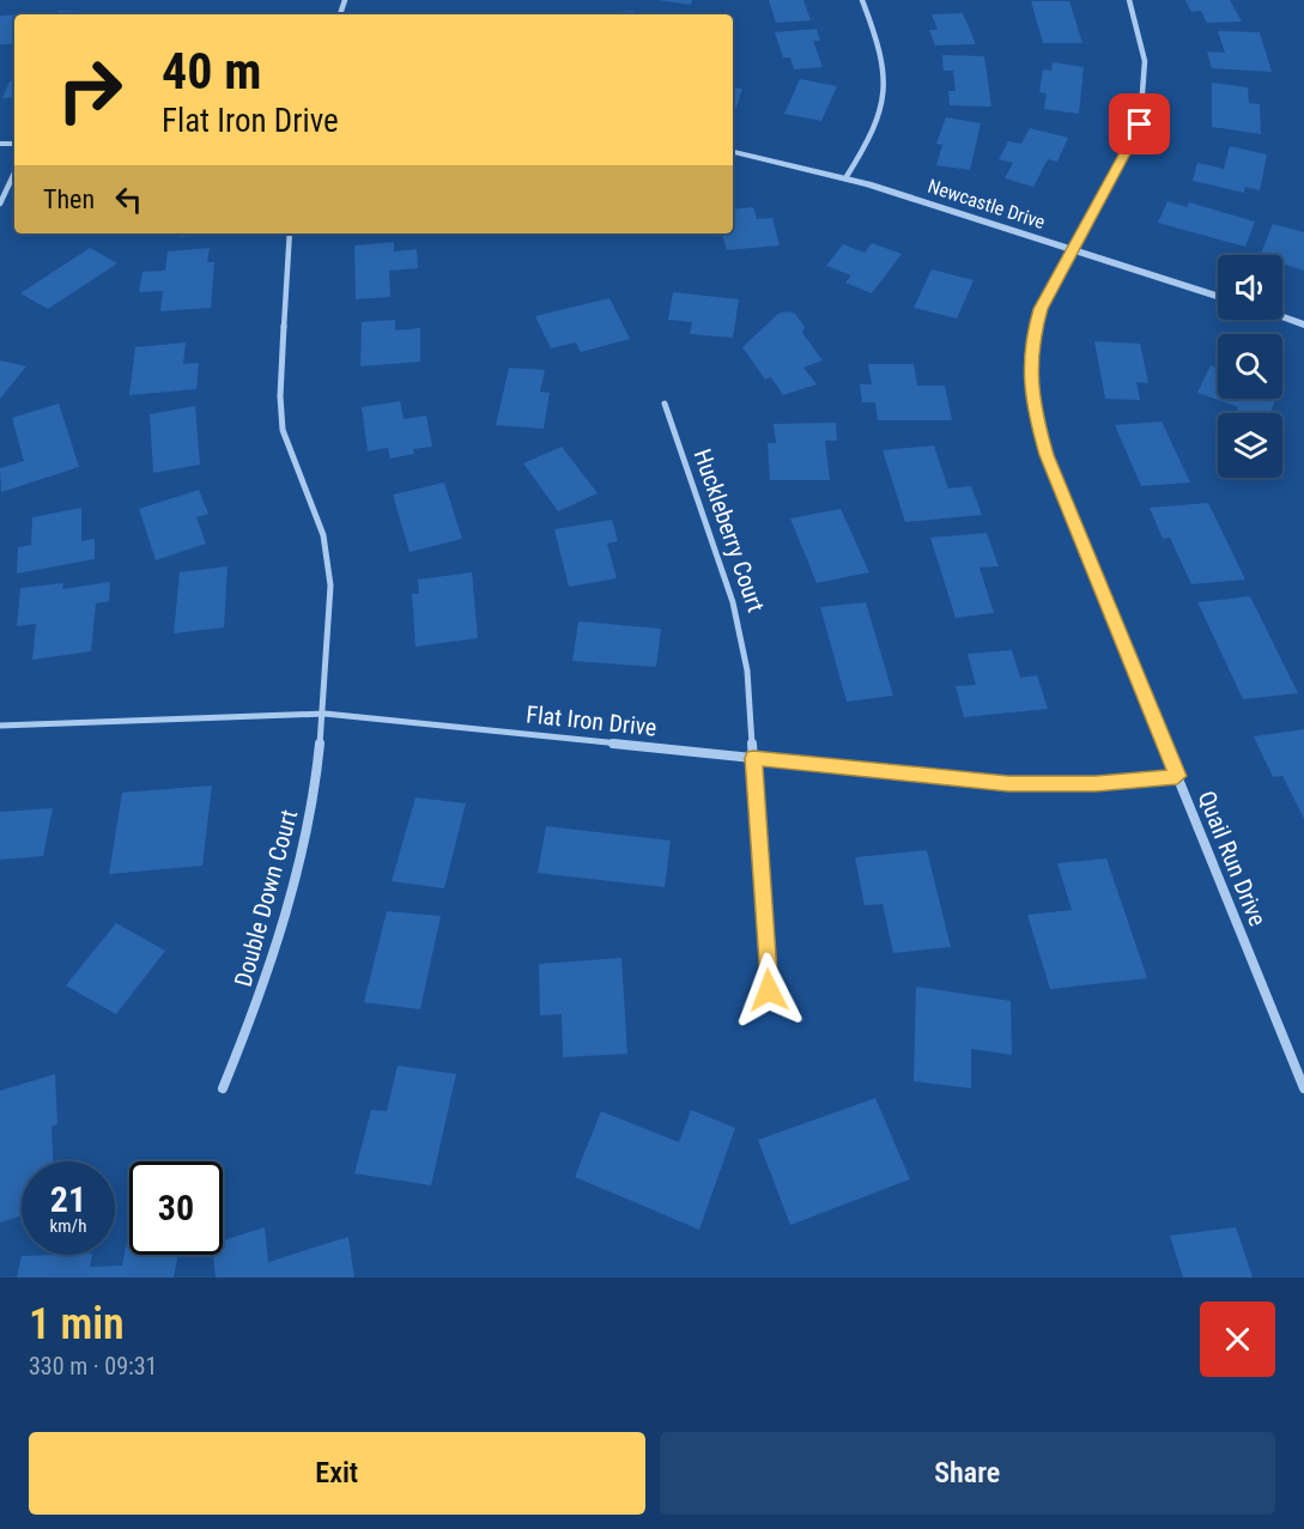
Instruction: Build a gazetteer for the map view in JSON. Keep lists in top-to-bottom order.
{
  "streets": {
    "street": [
      "Newcastle Drive",
      "Huckleberry Court",
      "Flat Iron Drive",
      "Quail Run Drive",
      "Double Down Court"
    ]
  },
  "crossings": [
    ["Newcastle Drive", "Quail Run Drive"],
    ["Huckleberry Court", "Flat Iron Drive"],
    ["Flat Iron Drive", "Quail Run Drive"],
    ["Flat Iron Drive", "Double Down Court"]
  ],
  "page": {
    "turn": ["40 m", "Flat Iron Drive"],
    "then": "Then",
    "speed": "21 km/h",
    "limit": "30",
    "heading": ["1 min", "330 m · 09:31"],
    "buttons": ["Exit", "Share"]
  }
}
